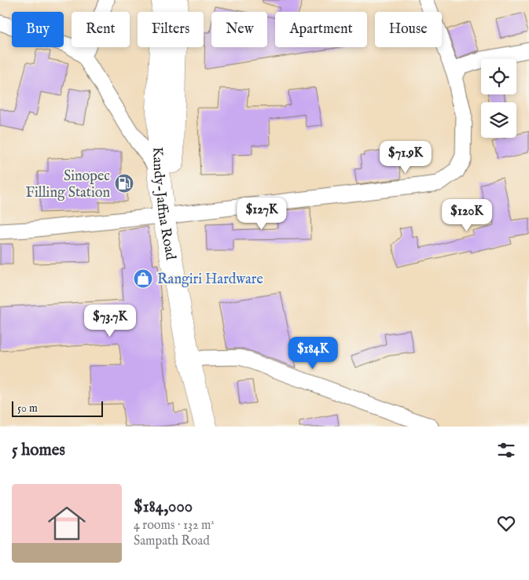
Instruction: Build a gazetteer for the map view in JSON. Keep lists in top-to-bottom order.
{
  "streets": {
    "highway": ["Kandy-Jaffna Road"]
  },
  "places": {
    "fuel station": ["Sinopec Filling Station"],
    "shop": ["Rangiri Hardware"]
  },
  "scale_bar": "50 m",
  "page": {
    "chip": [
      "Buy",
      "Rent",
      "Filters",
      "New",
      "Apartment",
      "House"
    ],
    "price": [
      "$71.9K",
      "$127K",
      "$120K",
      "$73.7K",
      "$184K"
    ],
    "scale": "50 m",
    "heading": "5 homes",
    "list": [
      {
        "name": "$184,000",
        "note": "4 rooms · 132 m² · Sampath Road"
      }
    ]
  }
}
